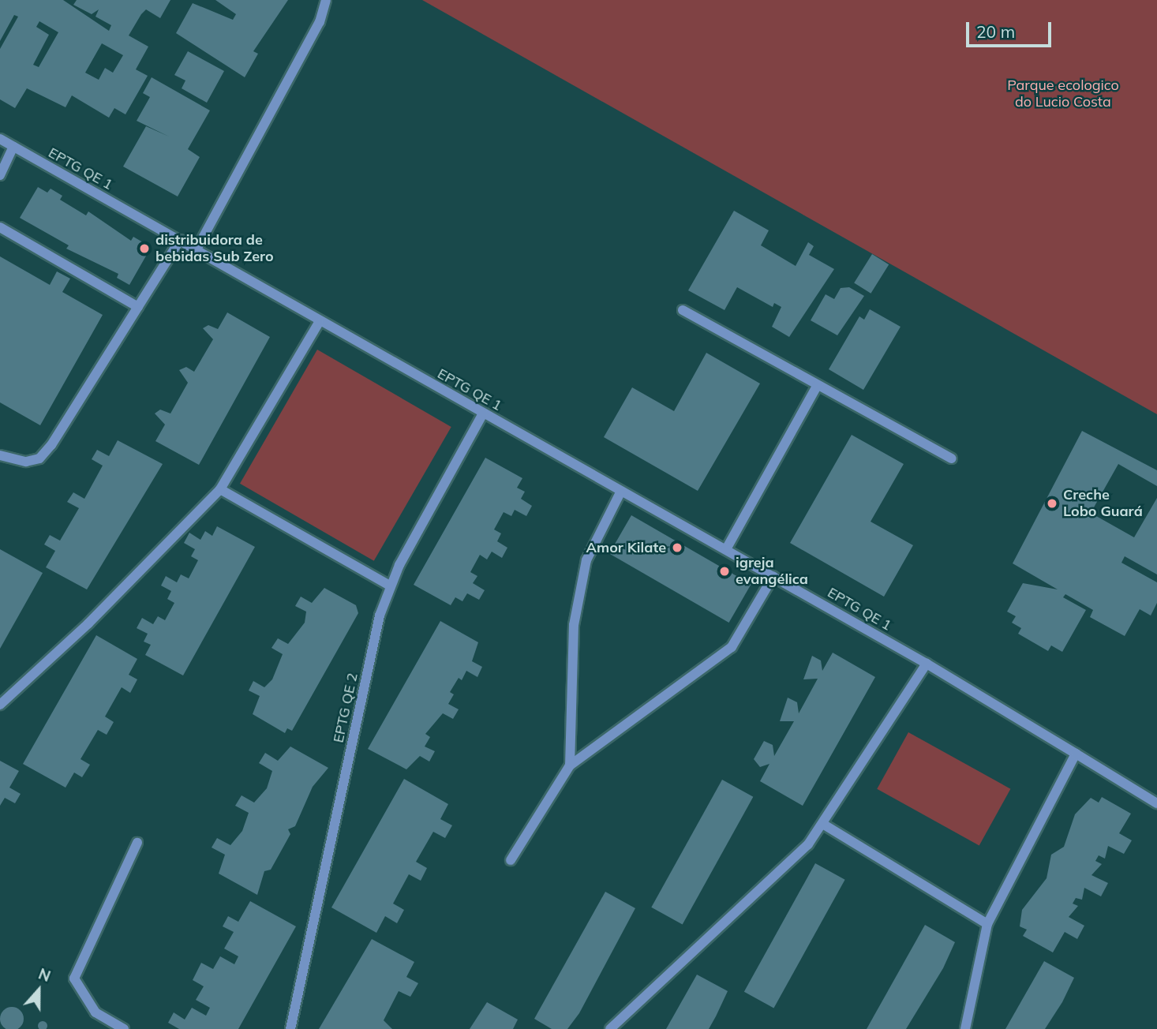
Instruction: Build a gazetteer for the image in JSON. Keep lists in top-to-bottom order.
{
  "streets": {
    "street": ["EPTG QE 1", "EPTG QE 2"]
  },
  "crossings": [
    ["EPTG QE 1", "EPTG QE 2"]
  ],
  "parks": ["Parque ecologico do Lucio Costa"],
  "places": [
    "distribuidora de bebidas Sub Zero",
    "Creche Lobo Guará",
    "Amor Kilate",
    "igreja evangélica"
  ],
  "scale_bar": "20 m",
  "north": "top"
}
